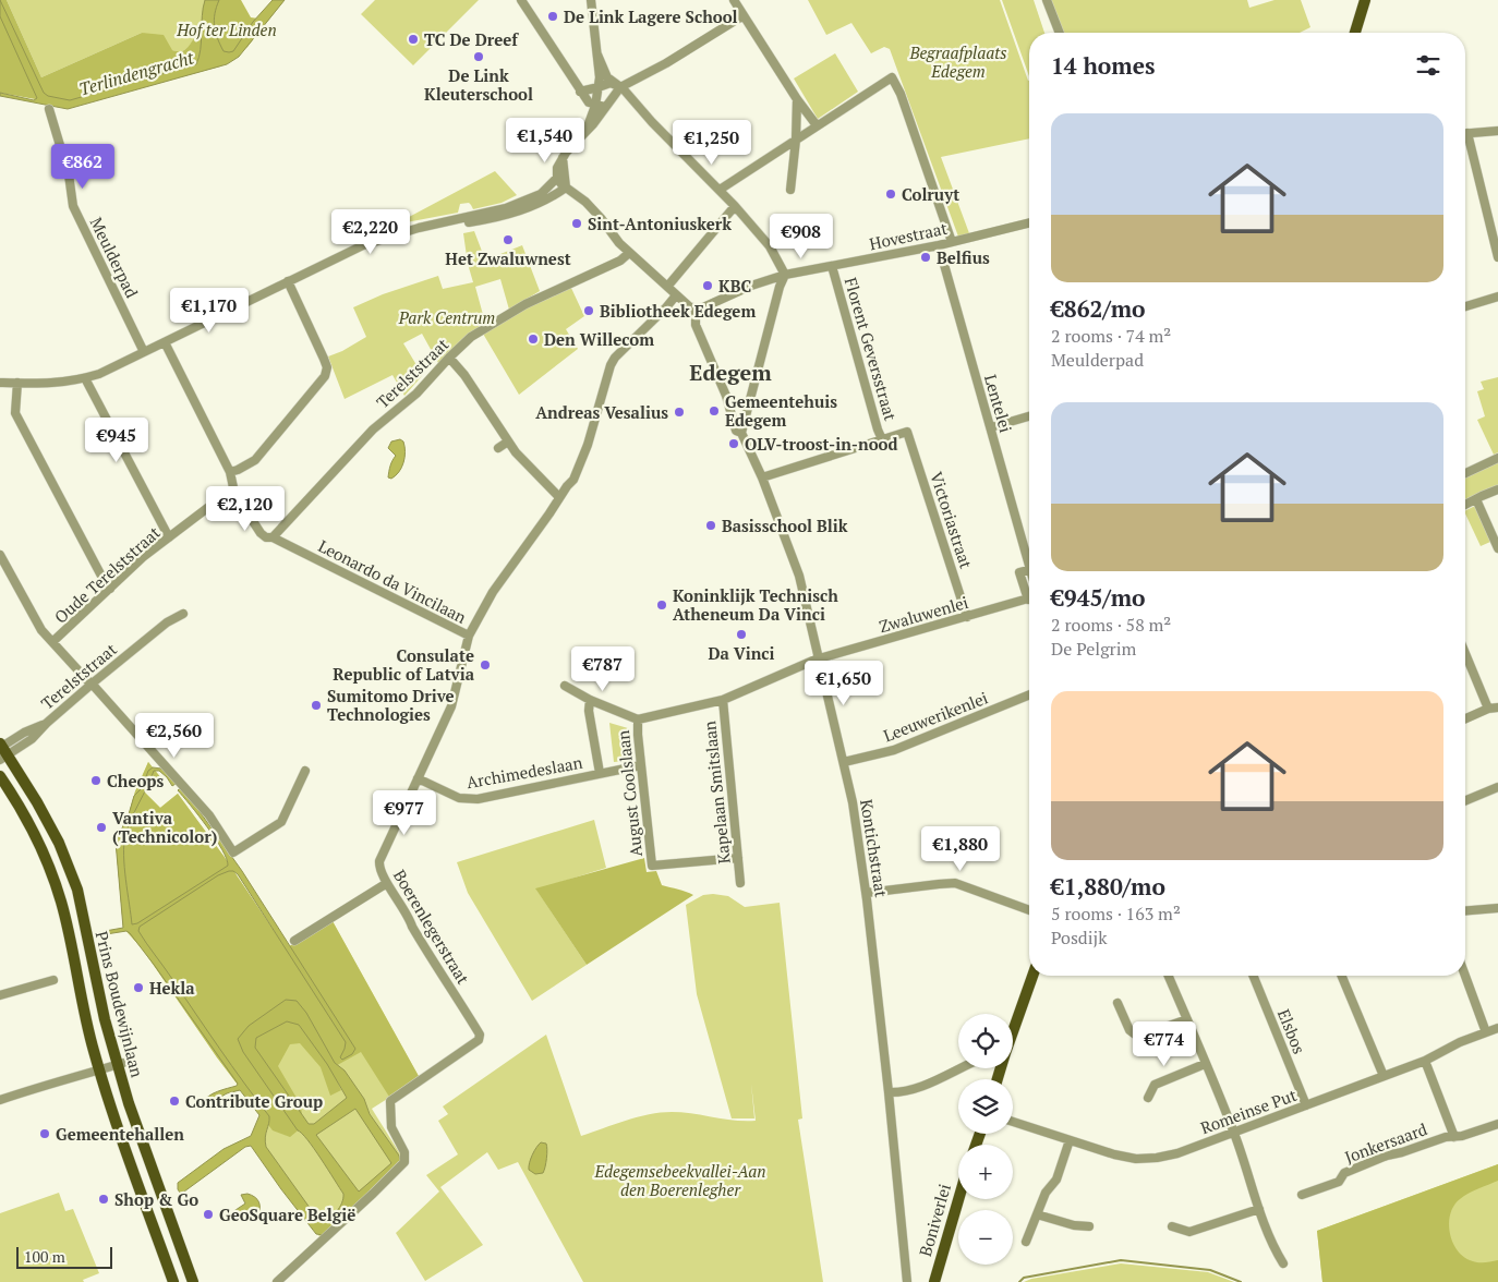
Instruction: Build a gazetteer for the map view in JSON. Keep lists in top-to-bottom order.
{
  "streets": {
    "main road": ["Prins Boudewijnlaan", "Boniverlei"],
    "street": [
      "Hovestraat",
      "Meulderpad",
      "Florent Geversstraat",
      "Terelststraat",
      "Lentelei",
      "Victoriastraat",
      "Oude Terelststraat",
      "Leonardo da Vincilaan",
      "Zwaluwenlei",
      "Leeuwerikenlei",
      "Archimedeslaan",
      "Kapelaan Smitslaan",
      "August Coolslaan",
      "Kontichstraat",
      "Boerenlegerstraat",
      "Elsbos",
      "Romeinse Put",
      "Jonkersaard"
    ]
  },
  "crossings": [
    ["Hovestraat", "Florent Geversstraat"],
    ["Hovestraat", "Lentelei"],
    ["Hovestraat", "Kontichstraat"],
    ["Florent Geversstraat", "Victoriastraat"],
    ["Terelststraat", "Leonardo da Vincilaan"],
    ["Terelststraat", "Prins Boudewijnlaan"],
    ["Victoriastraat", "Zwaluwenlei"],
    ["Oude Terelststraat", "Leonardo da Vincilaan"],
    ["Leonardo da Vincilaan", "Boerenlegerstraat"],
    ["Zwaluwenlei", "Kapelaan Smitslaan"],
    ["Zwaluwenlei", "August Coolslaan"],
    ["Zwaluwenlei", "Kontichstraat"],
    ["Leeuwerikenlei", "Kontichstraat"],
    ["Archimedeslaan", "August Coolslaan"],
    ["Archimedeslaan", "Boerenlegerstraat"],
    ["Kapelaan Smitslaan", "August Coolslaan"],
    ["Elsbos", "Romeinse Put"],
    ["Romeinse Put", "Jonkersaard"]
  ],
  "districts": ["Edegem"],
  "water": ["Terlindengracht"],
  "parks": [
    "Hof ter Linden",
    "Begraafplaats Edegem",
    "Park Centrum",
    "Edegemsebeekvallei-Aan den Boerenlegher"
  ],
  "places": [
    "De Link Lagere School",
    "TC De Dreef",
    "De Link Kleuterschool",
    "Colruyt",
    "Sint-Antoniuskerk",
    "Het Zwaluwnest",
    "Belfius",
    "KBC",
    "Bibliotheek Edegem",
    "Den Willecom",
    "Gemeentehuis Edegem",
    "Andreas Vesalius",
    "OLV-troost-in-nood",
    "Basisschool Blik",
    "Koninklijk Technisch Atheneum Da Vinci",
    "Da Vinci",
    "Consulate Republic of Latvia",
    "Sumitomo Drive Technologies",
    "Cheops",
    "Vantiva (Technicolor)",
    "Hekla",
    "Contribute Group",
    "Gemeentehallen",
    "Shop & Go",
    "GeoSquare België"
  ],
  "scale_bar": "100 m",
  "page": {
    "heading": "14 homes",
    "list": [
      {
        "name": "€862/mo",
        "note": "2 rooms · 74 m² · Meulderpad"
      },
      {
        "name": "€945/mo",
        "note": "2 rooms · 58 m² · De Pelgrim"
      },
      {
        "name": "€1,880/mo",
        "note": "5 rooms · 163 m² · Posdijk"
      }
    ],
    "price": [
      "€1,540",
      "€1,250",
      "€862",
      "€2,220",
      "€908",
      "€1,170",
      "€945",
      "€2,120",
      "€787",
      "€1,650",
      "€2,560",
      "€977",
      "€1,880",
      "€774"
    ],
    "map_buttons": ["+", "−"],
    "scale": "100 m"
  }
}
